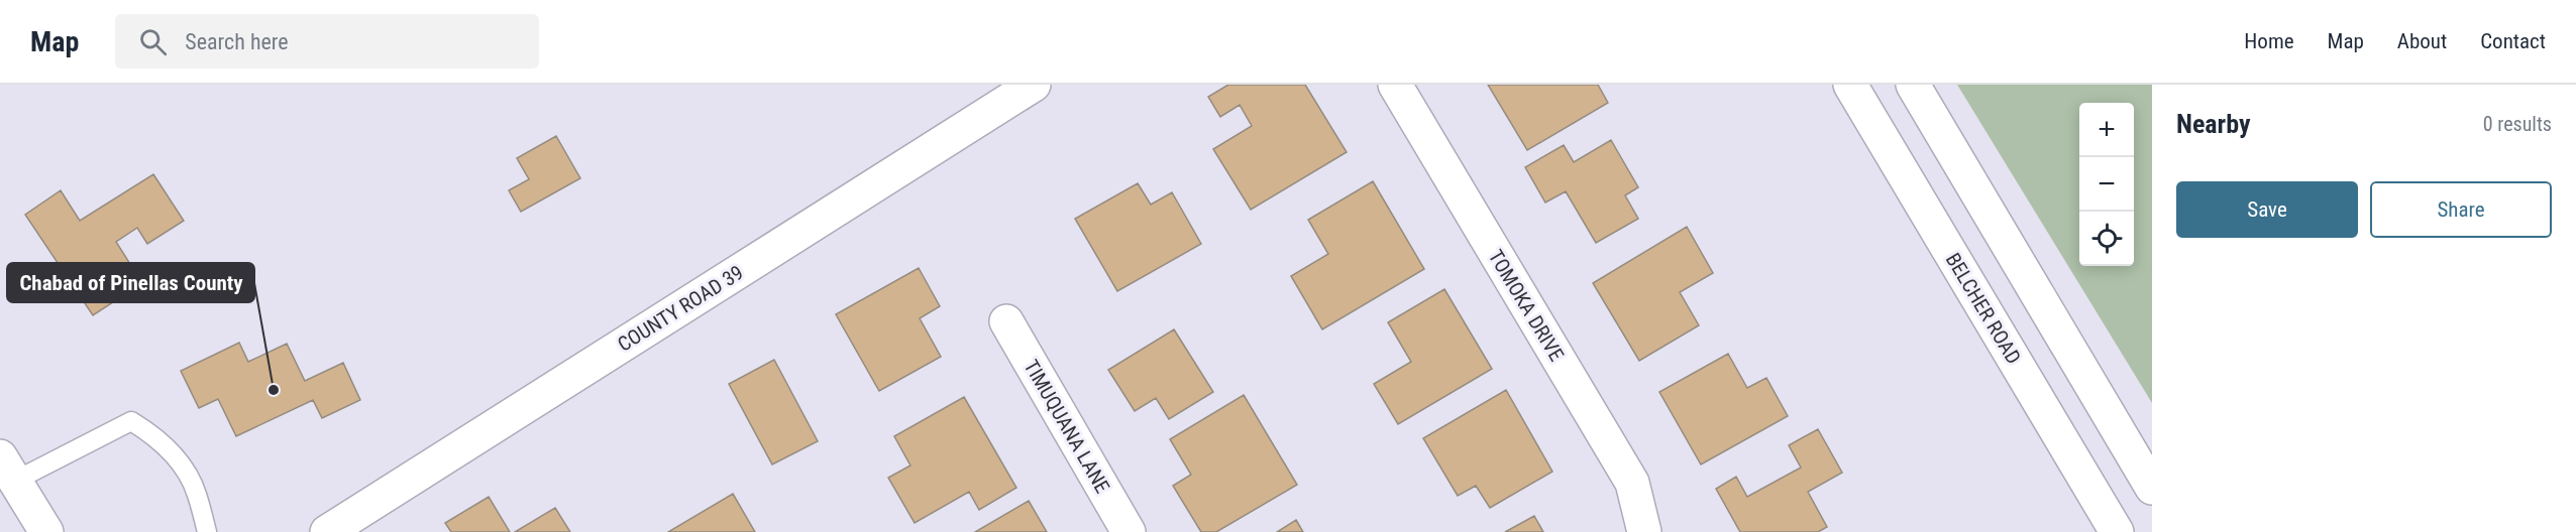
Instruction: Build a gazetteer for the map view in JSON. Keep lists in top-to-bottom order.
{
  "streets": {
    "street": [
      "TOMOKA DRIVE",
      "COUNTY ROAD 39",
      "BELCHER ROAD",
      "TIMUQUANA LANE"
    ]
  },
  "places": ["Chabad of Pinellas County"],
  "page": {
    "header": "Map",
    "search": "Search here",
    "nav": [
      "Home",
      "Map",
      "About",
      "Contact"
    ],
    "heading": ["Nearby", "0 results"],
    "map_buttons": ["+", "−"],
    "buttons": ["Save", "Share"]
  }
}
